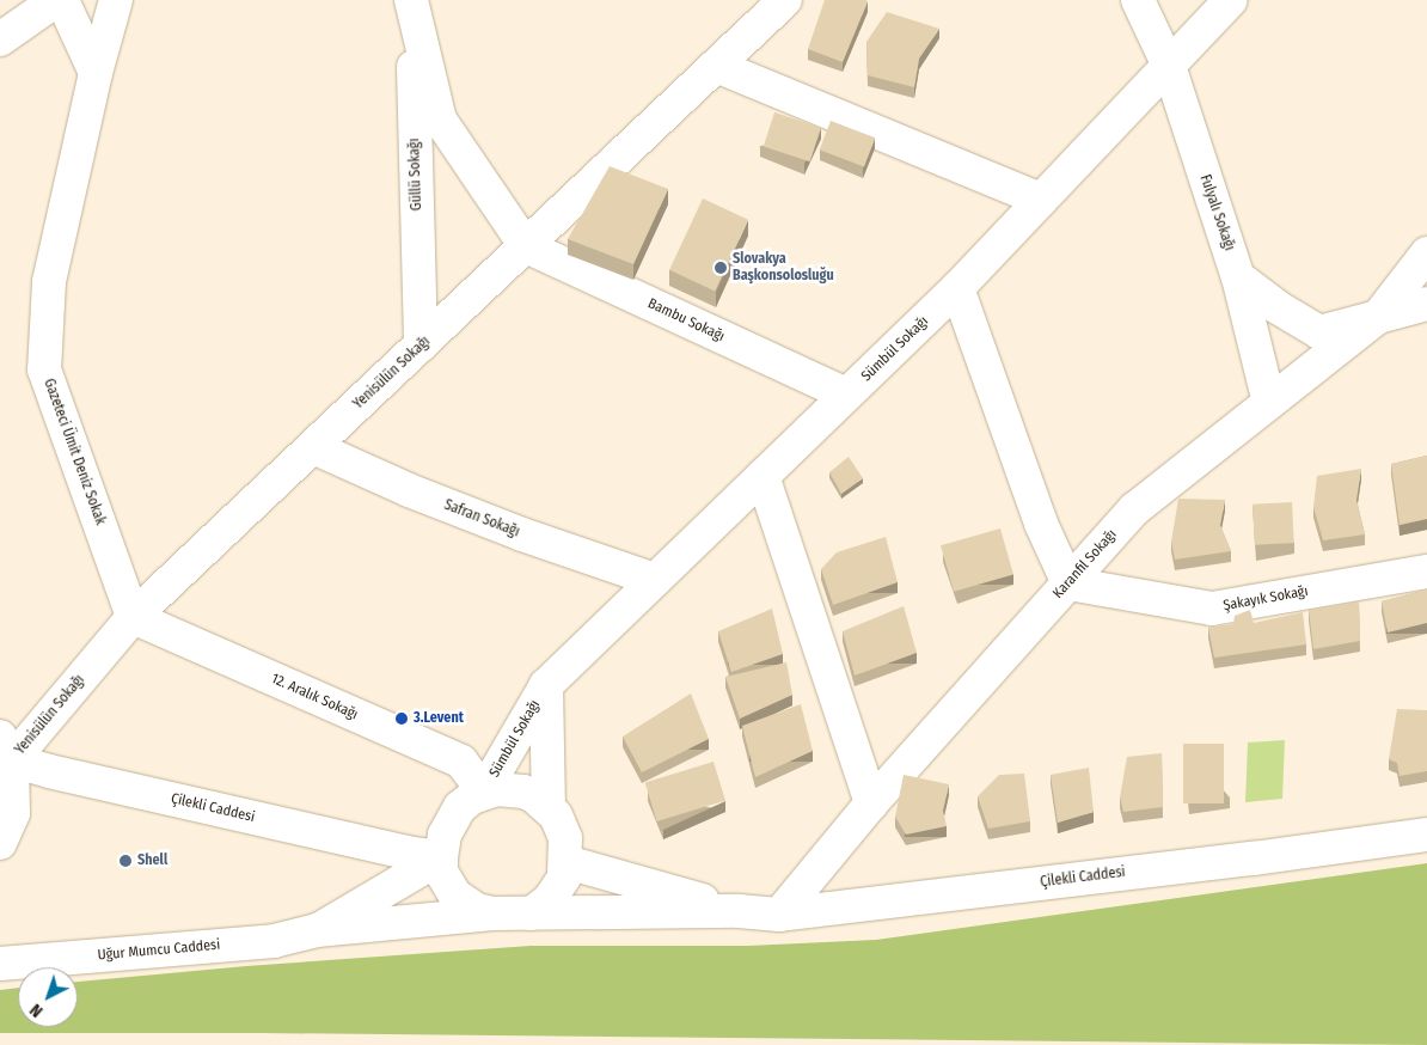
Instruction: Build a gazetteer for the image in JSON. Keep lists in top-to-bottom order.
{
  "streets": {
    "street": [
      "Güllü Sokağı",
      "Fulyalı Sokağı",
      "Bambu Sokağı",
      "Sümbül Sokağı",
      "Yenisülün Sokağı",
      "Gazeteci Ümit Deniz Sokak",
      "Safran Sokağı",
      "Karanfil Sokağı",
      "Şakayık Sokağı",
      "12. Aralık Sokağı",
      "Çilekli Caddesi",
      "Uğur Mumcu Caddesi"
    ]
  },
  "crossings": [
    ["Güllü Sokağı", "Bambu Sokağı"],
    ["Güllü Sokağı", "Yenisülün Sokağı"],
    ["Fulyalı Sokağı", "Sümbül Sokağı"],
    ["Fulyalı Sokağı", "Karanfil Sokağı"],
    ["Bambu Sokağı", "Sümbül Sokağı"],
    ["Bambu Sokağı", "Yenisülün Sokağı"],
    ["Sümbül Sokağı", "Safran Sokağı"],
    ["Sümbül Sokağı", "12. Aralık Sokağı"],
    ["Sümbül Sokağı", "Çilekli Caddesi"],
    ["Sümbül Sokağı", "Uğur Mumcu Caddesi"],
    ["Yenisülün Sokağı", "Gazeteci Ümit Deniz Sokak"],
    ["Yenisülün Sokağı", "Safran Sokağı"],
    ["Yenisülün Sokağı", "12. Aralık Sokağı"],
    ["Yenisülün Sokağı", "Çilekli Caddesi"],
    ["Gazeteci Ümit Deniz Sokak", "12. Aralık Sokağı"],
    ["Karanfil Sokağı", "Şakayık Sokağı"],
    ["Karanfil Sokağı", "Çilekli Caddesi"],
    ["12. Aralık Sokağı", "Çilekli Caddesi"],
    ["12. Aralık Sokağı", "Uğur Mumcu Caddesi"],
    ["Çilekli Caddesi", "Uğur Mumcu Caddesi"]
  ],
  "places": ["Slovakya Başkonsolosluğu", "3.Levent", "Shell"],
  "north": "bottom left"
}
